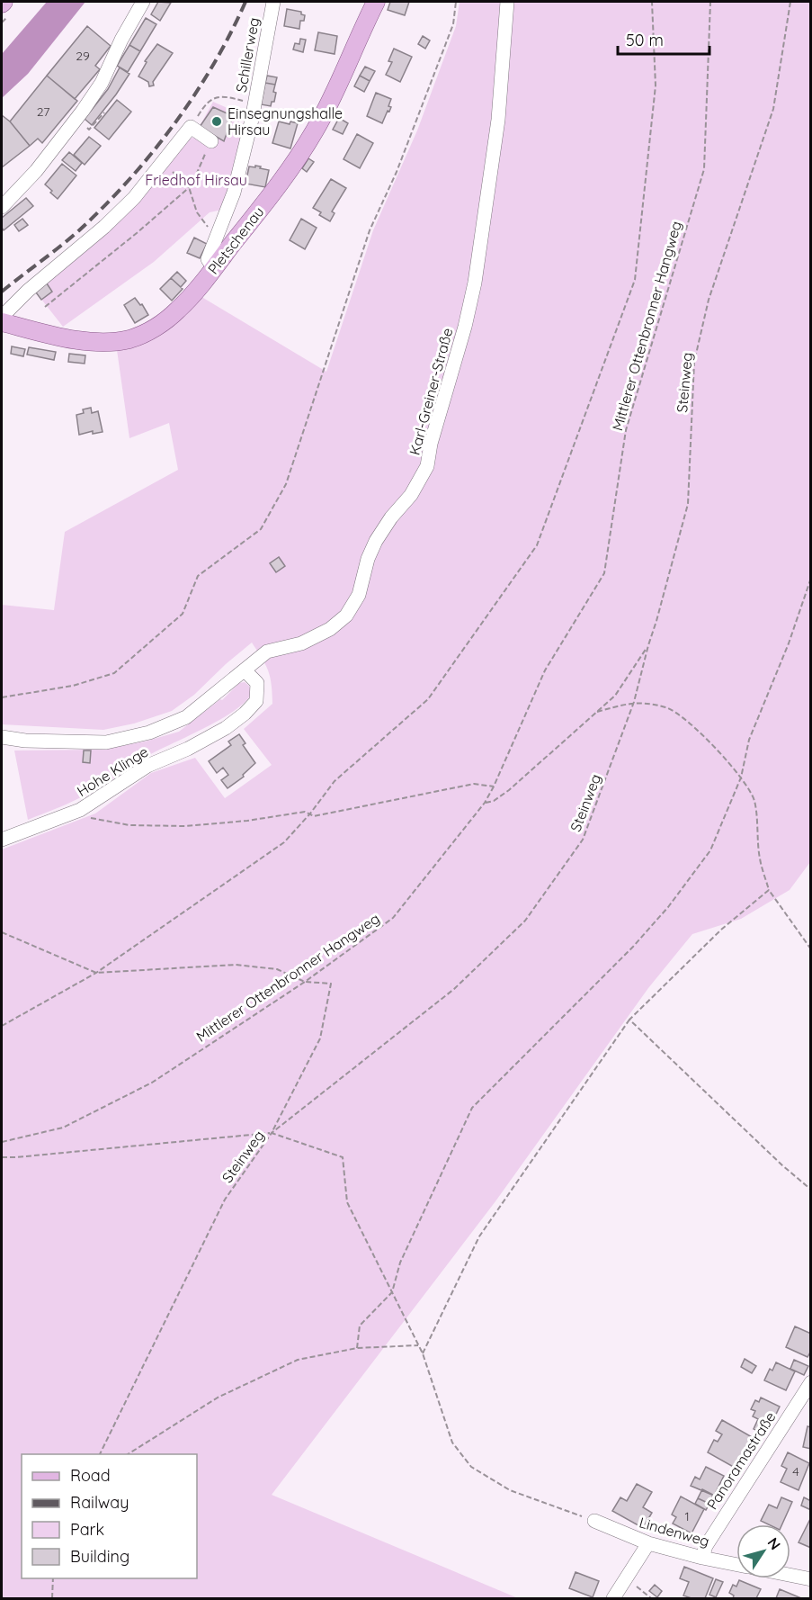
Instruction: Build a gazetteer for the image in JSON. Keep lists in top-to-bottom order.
{
  "streets": {
    "main road": ["Pletschenau"],
    "street": [
      "Schillerweg",
      "Karl-Greiner-Straße",
      "Hohe Klinge",
      "Panoramastraße",
      "Lindenweg"
    ],
    "path": ["Mittlerer Ottenbronner Hangweg", "Steinweg"]
  },
  "crossings": [
    ["Schillerweg", "Pletschenau"],
    ["Karl-Greiner-Straße", "Hohe Klinge"],
    ["Panoramastraße", "Lindenweg"]
  ],
  "parks": ["Friedhof Hirsau"],
  "places": ["Einsegnungshalle Hirsau"],
  "house_numbers": [
    "29",
    "27",
    "4",
    "1"
  ],
  "legend": [
    "Road",
    "Railway",
    "Park",
    "Building"
  ],
  "scale_bar": "50 m",
  "north": "top right"
}
